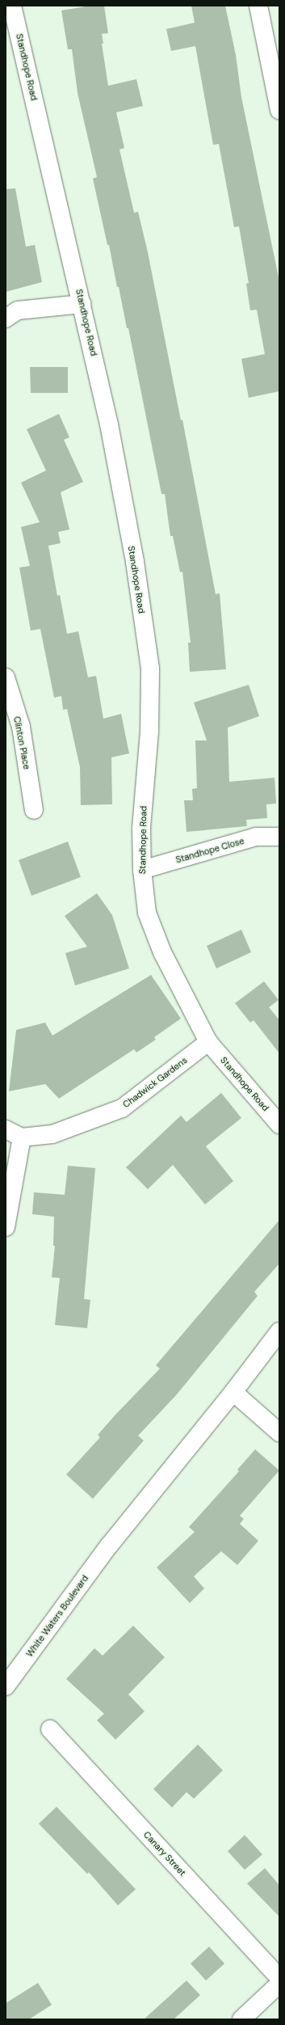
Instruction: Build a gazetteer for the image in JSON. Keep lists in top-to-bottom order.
{
  "streets": {
    "street": [
      "Standhope Road",
      "Clinton Place",
      "Standhope Close",
      "Chadwick Gardens",
      "White Waters Boulevard",
      "Canary Street"
    ]
  },
  "crossings": [
    ["Standhope Road", "Standhope Close"],
    ["Standhope Road", "Chadwick Gardens"]
  ]
}
